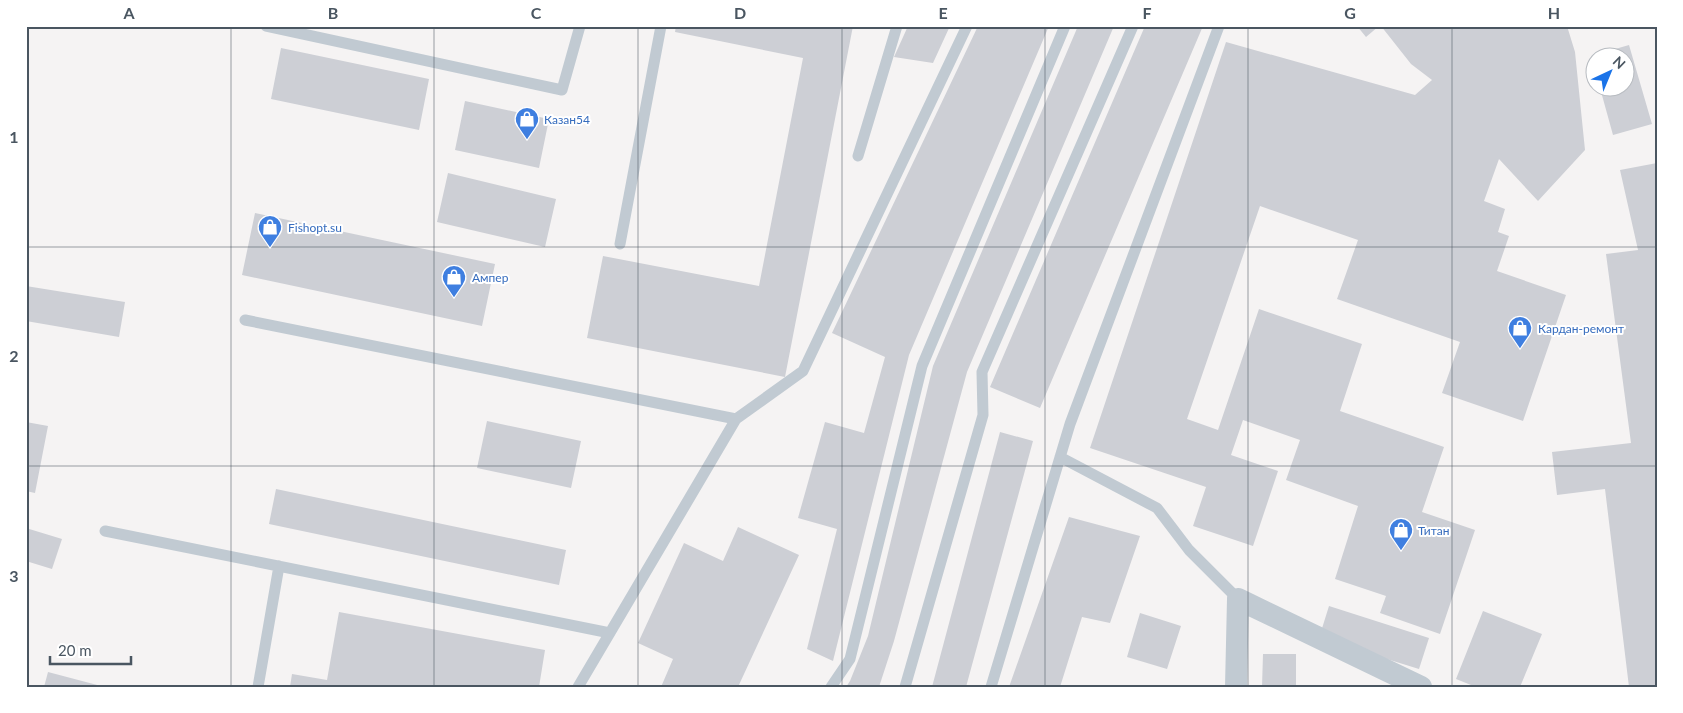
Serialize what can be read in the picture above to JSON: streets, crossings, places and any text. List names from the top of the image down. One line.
{"places":{"shop":["Казан54","Fishopt.su","Ампер","Кардан-ремонт","Титан"]},"scale_bar":"20 m","north":"top right","grid":{"columns":["A","B","C","D","E","F","G","H"],"rows":["1","2","3"]}}
